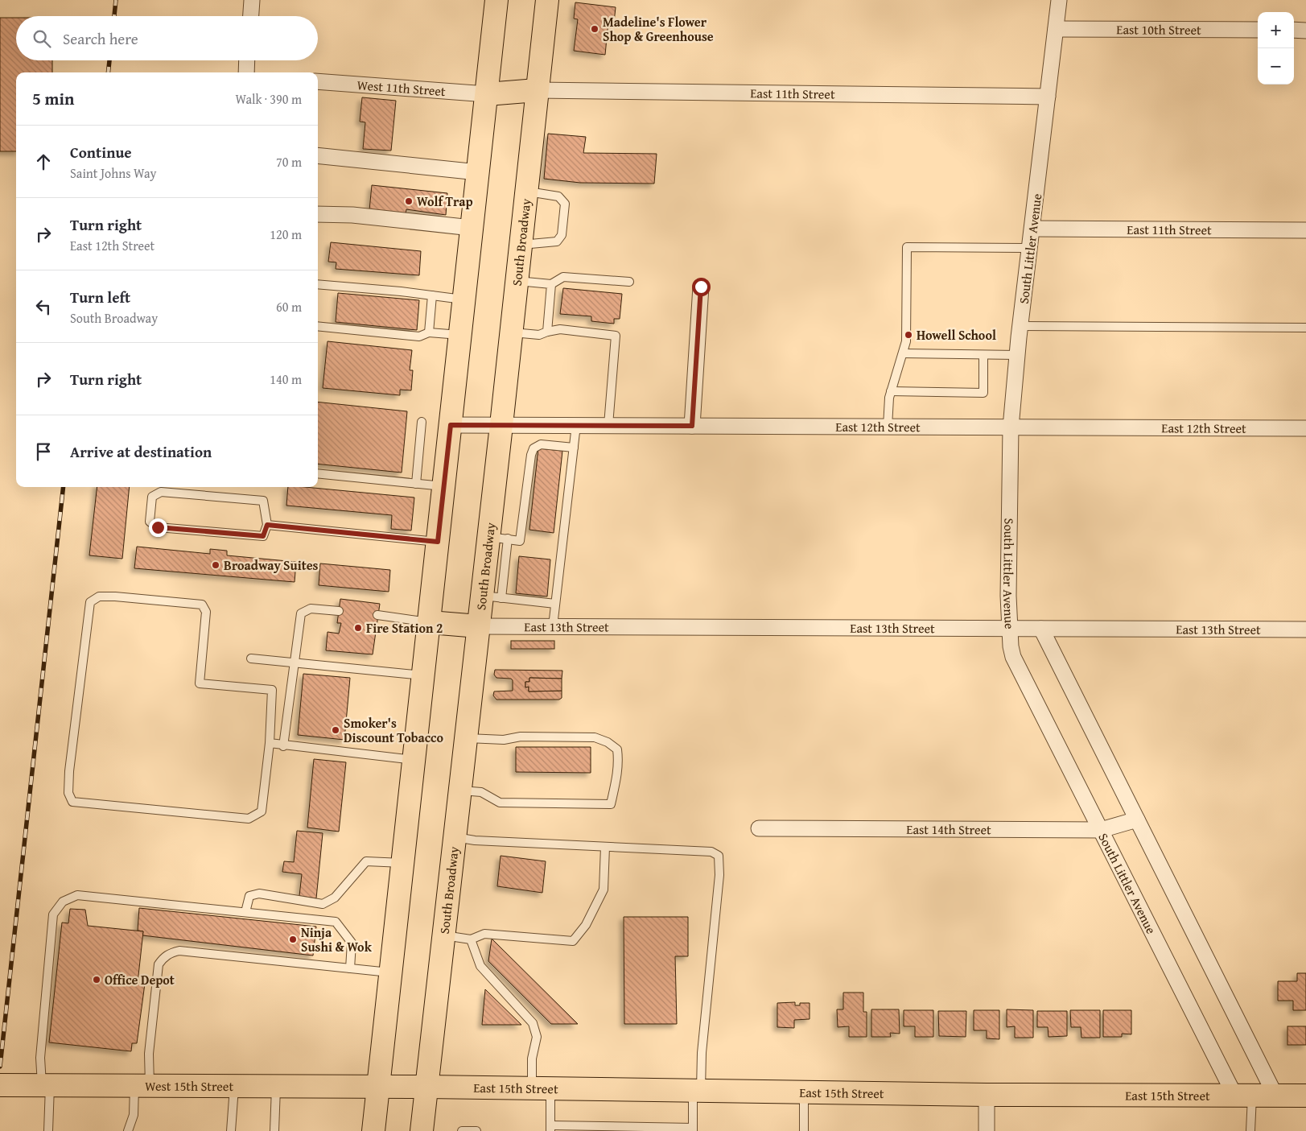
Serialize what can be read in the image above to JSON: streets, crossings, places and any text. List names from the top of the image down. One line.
{"streets":{"main road":["South Broadway","West 15th Street","East 15th Street"],"street":["East 10th Street","West 11th Street","East 11th Street","South Littler Avenue","East 12th Street","East 13th Street","East 14th Street"]},"crossings":[["East 10th Street","South Littler Avenue"],["East 11th Street","South Broadway"],["East 11th Street","South Littler Avenue"],["South Broadway","East 12th Street"],["South Broadway","East 13th Street"],["South Broadway","East 15th Street"],["South Littler Avenue","East 12th Street"],["South Littler Avenue","East 13th Street"],["South Littler Avenue","East 14th Street"],["South Littler Avenue","East 15th Street"],["West 15th Street","East 15th Street"]],"places":["Madeline's Flower Shop & Greenhouse","Wolf Trap","Howell School","Broadway Suites","Fire Station 2","Smoker's Discount Tobacco","Ninja Sushi & Wok","Office Depot"],"page":{"map_buttons":["+","−"],"search":"Search here","heading":["5 min","Walk · 390 m"],"list":[["Continue","Saint Johns Way","70 m"],["Turn right","East 12th Street","120 m"],["Turn left","South Broadway","60 m"],["Turn right","140 m"],"Arrive at destination"]}}
